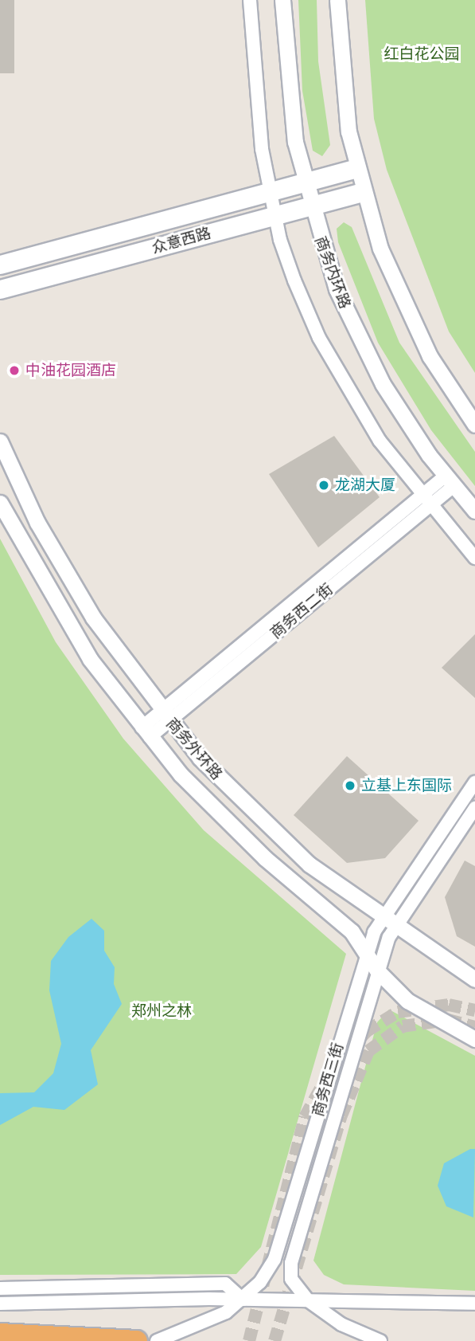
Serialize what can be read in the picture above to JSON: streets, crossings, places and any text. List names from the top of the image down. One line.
{"streets":{"main road":["众意西路"],"street":["商务内环路","商务西二街","商务外环路","商务西三街"]},"crossings":[["众意西路","商务内环路"],["商务内环路","商务西二街"],["商务西二街","商务外环路"],["商务外环路","商务西三街"]],"parks":["红白花公园","郑州之林"],"places":["中油花园酒店","龙湖大厦","立基上东国际"]}
